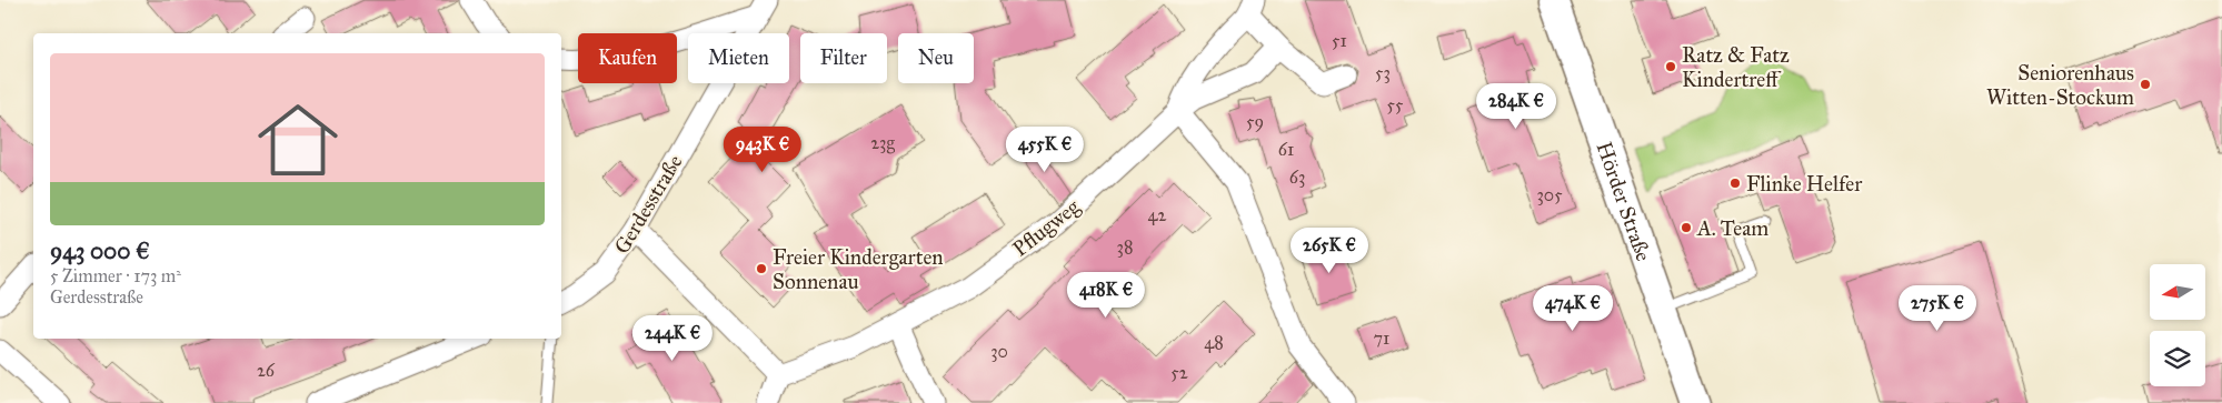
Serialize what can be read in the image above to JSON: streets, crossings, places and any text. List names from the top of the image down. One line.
{"streets":{"main road":["Hörder Straße"],"street":["Gerdesstraße","Pflugweg"]},"places":["Ratz & Fatz Kindertreff","Seniorenhaus Witten-Stockum","Flinke Helfer","A. Team","Freier Kindergarten Sonnenau"],"house_numbers":["51","53","55","59","23g","61","63","305","42","38","71","48","30","26","52"],"north":"left","page":{"chip":["Kaufen","Mieten","Filter","Neu"],"list":[{"name":"943 000 €","note":"5 Zimmer · 173 m² · Gerdesstraße"}],"price":["284K €","943K €","455K €","265K €","418K €","474K €","275K €","244K €"]}}
